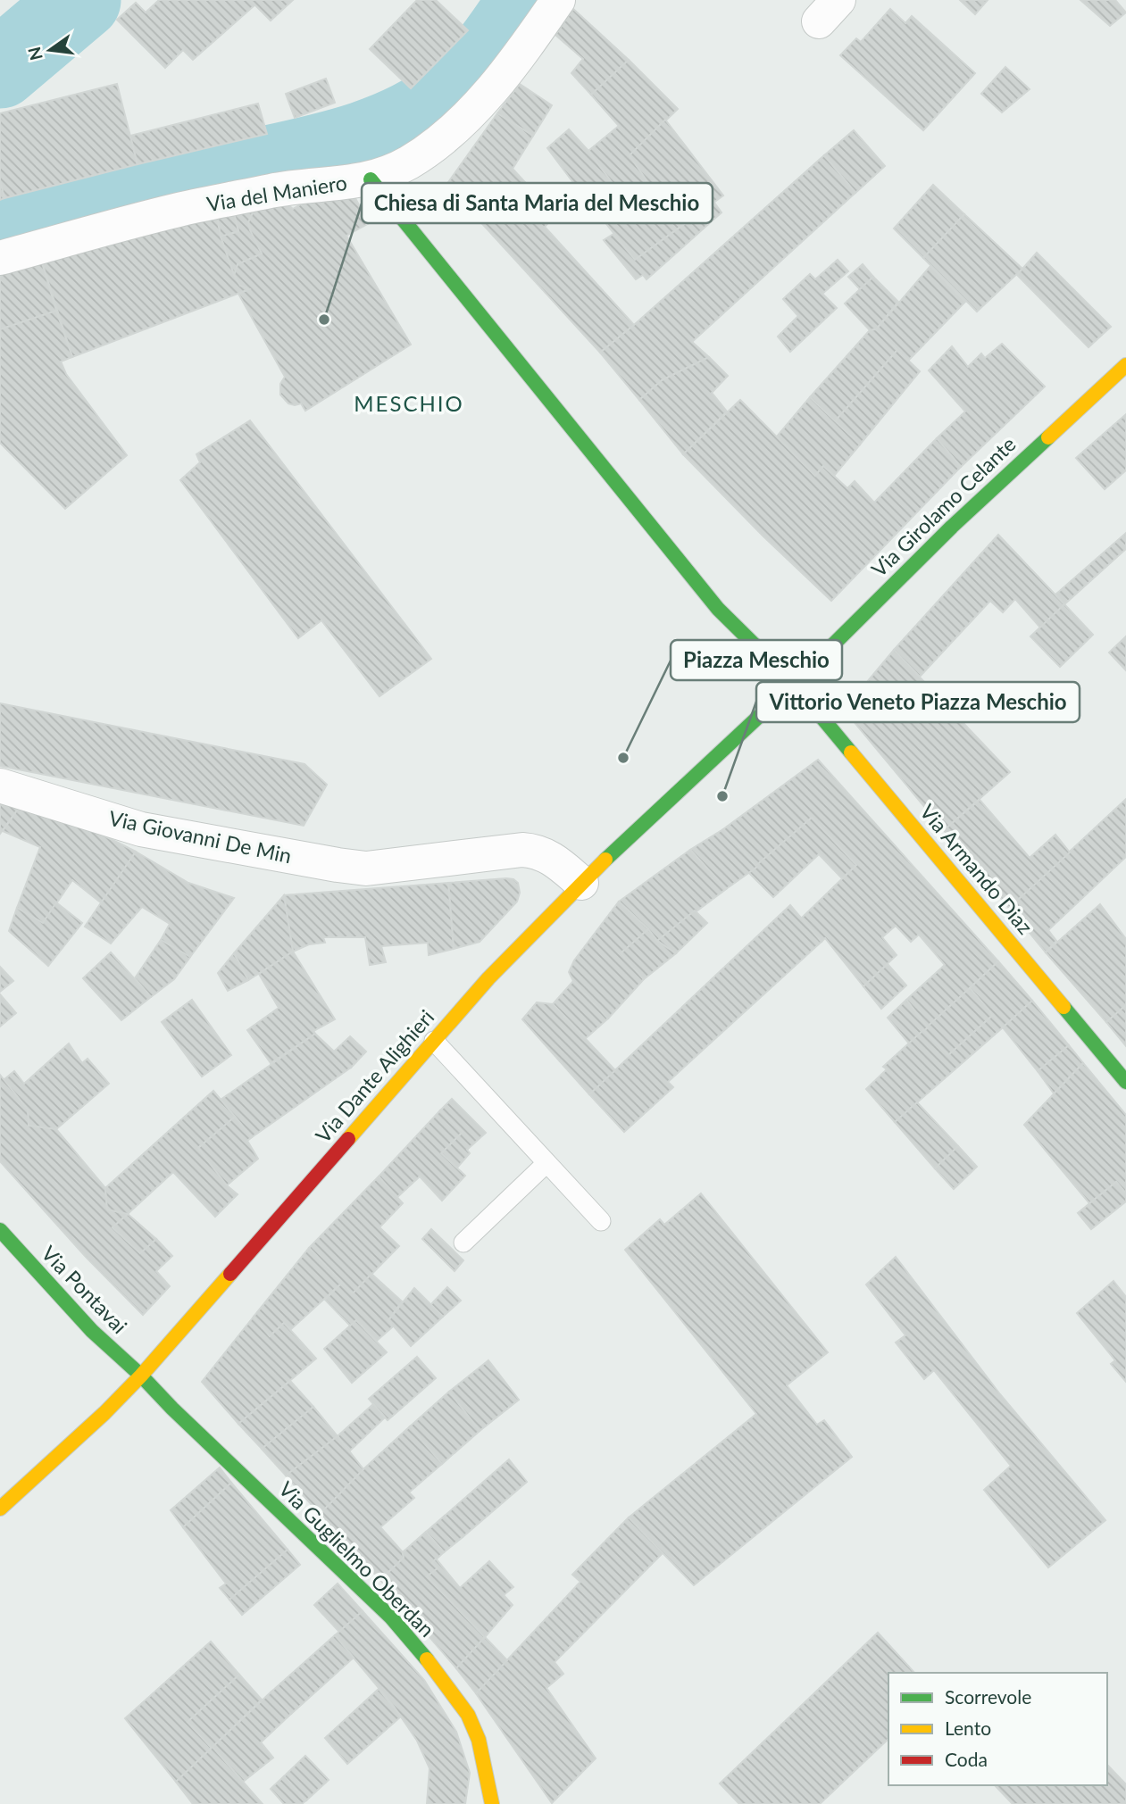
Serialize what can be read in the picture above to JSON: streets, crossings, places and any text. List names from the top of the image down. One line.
{"streets":{"street":["Via del Maniero","Via Girolamo Celante","Via Giovanni De Min","Via Armando Diaz","Via Dante Alighieri","Via Pontavai","Via Guglielmo Oberdan"]},"crossings":[["Via del Maniero","Via Armando Diaz"],["Via Girolamo Celante","Via Armando Diaz"],["Via Girolamo Celante","Via Dante Alighieri"],["Via Giovanni De Min","Via Dante Alighieri"],["Via Armando Diaz","Via Dante Alighieri"],["Via Dante Alighieri","Via Pontavai"],["Via Dante Alighieri","Via Guglielmo Oberdan"],["Via Pontavai","Via Guglielmo Oberdan"]],"districts":["MESCHIO"],"places":["Chiesa di Santa Maria del Meschio","Piazza Meschio","Vittorio Veneto Piazza Meschio"],"legend":["Scorrevole","Lento","Coda"],"north":"left"}
